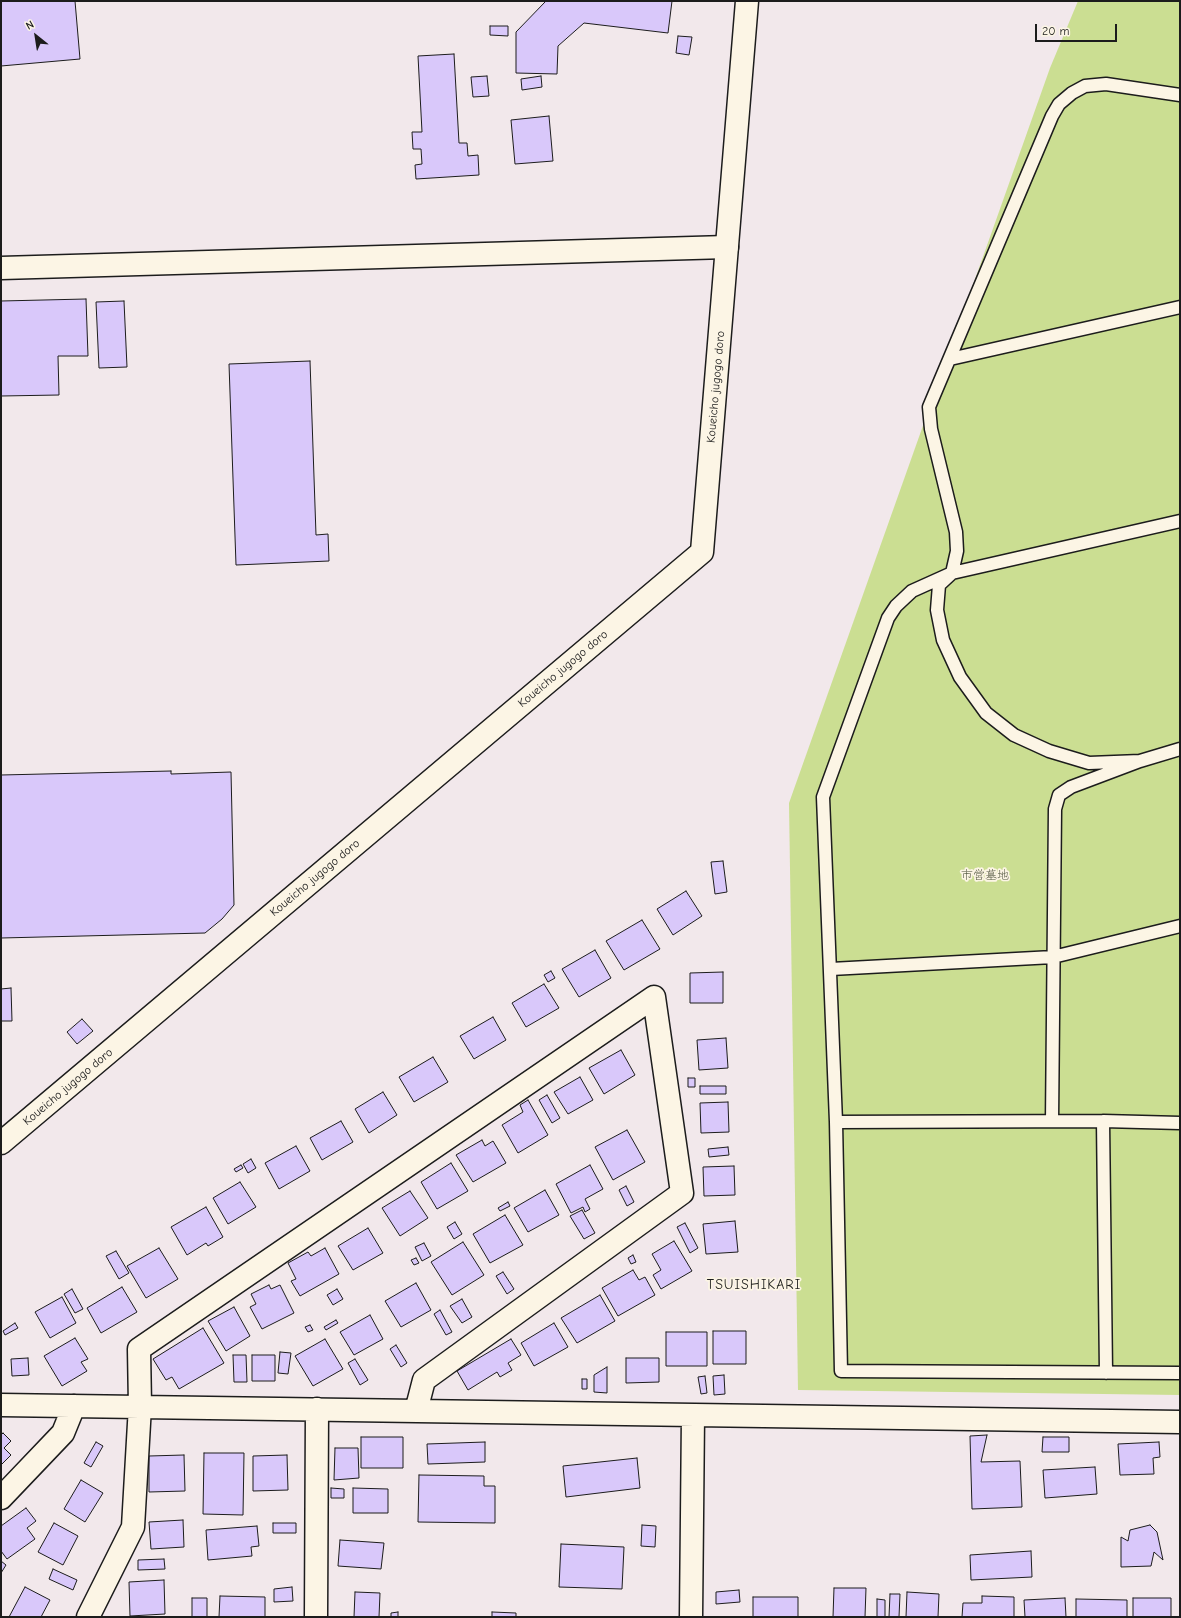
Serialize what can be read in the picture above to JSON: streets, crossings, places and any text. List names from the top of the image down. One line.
{"streets":{"street":["Koueicho jugogo doro"]},"districts":["TSUISHIKARI"],"parks":["市営墓地"],"scale_bar":"20 m","north":"top left"}
